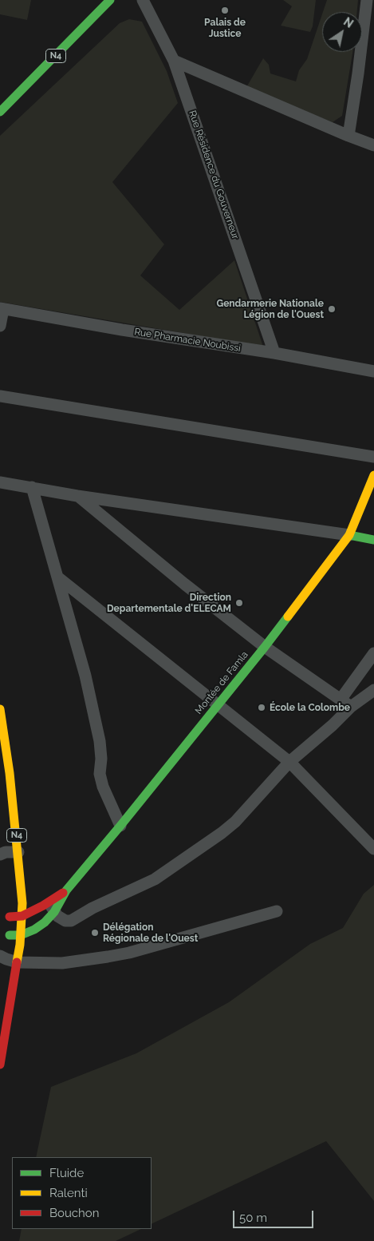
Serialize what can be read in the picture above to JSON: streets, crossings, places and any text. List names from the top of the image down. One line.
{"streets":{"main road":["N4","Montée de Famla"],"street":["Rue Résidence du Gouverneur","Rue Pharmacie Noubissi"]},"crossings":[["N4","Montée de Famla"],["Rue Résidence du Gouverneur","Rue Pharmacie Noubissi"]],"places":["Palais de Justice","Gendarmerie Nationale Légion de l'Ouest","Direction Departementale d'ELECAM","École la Colombe","Délégation Régionale de l'Ouest"],"legend":["Fluide","Ralenti","Bouchon"],"scale_bar":"50 m","north":"top right"}
